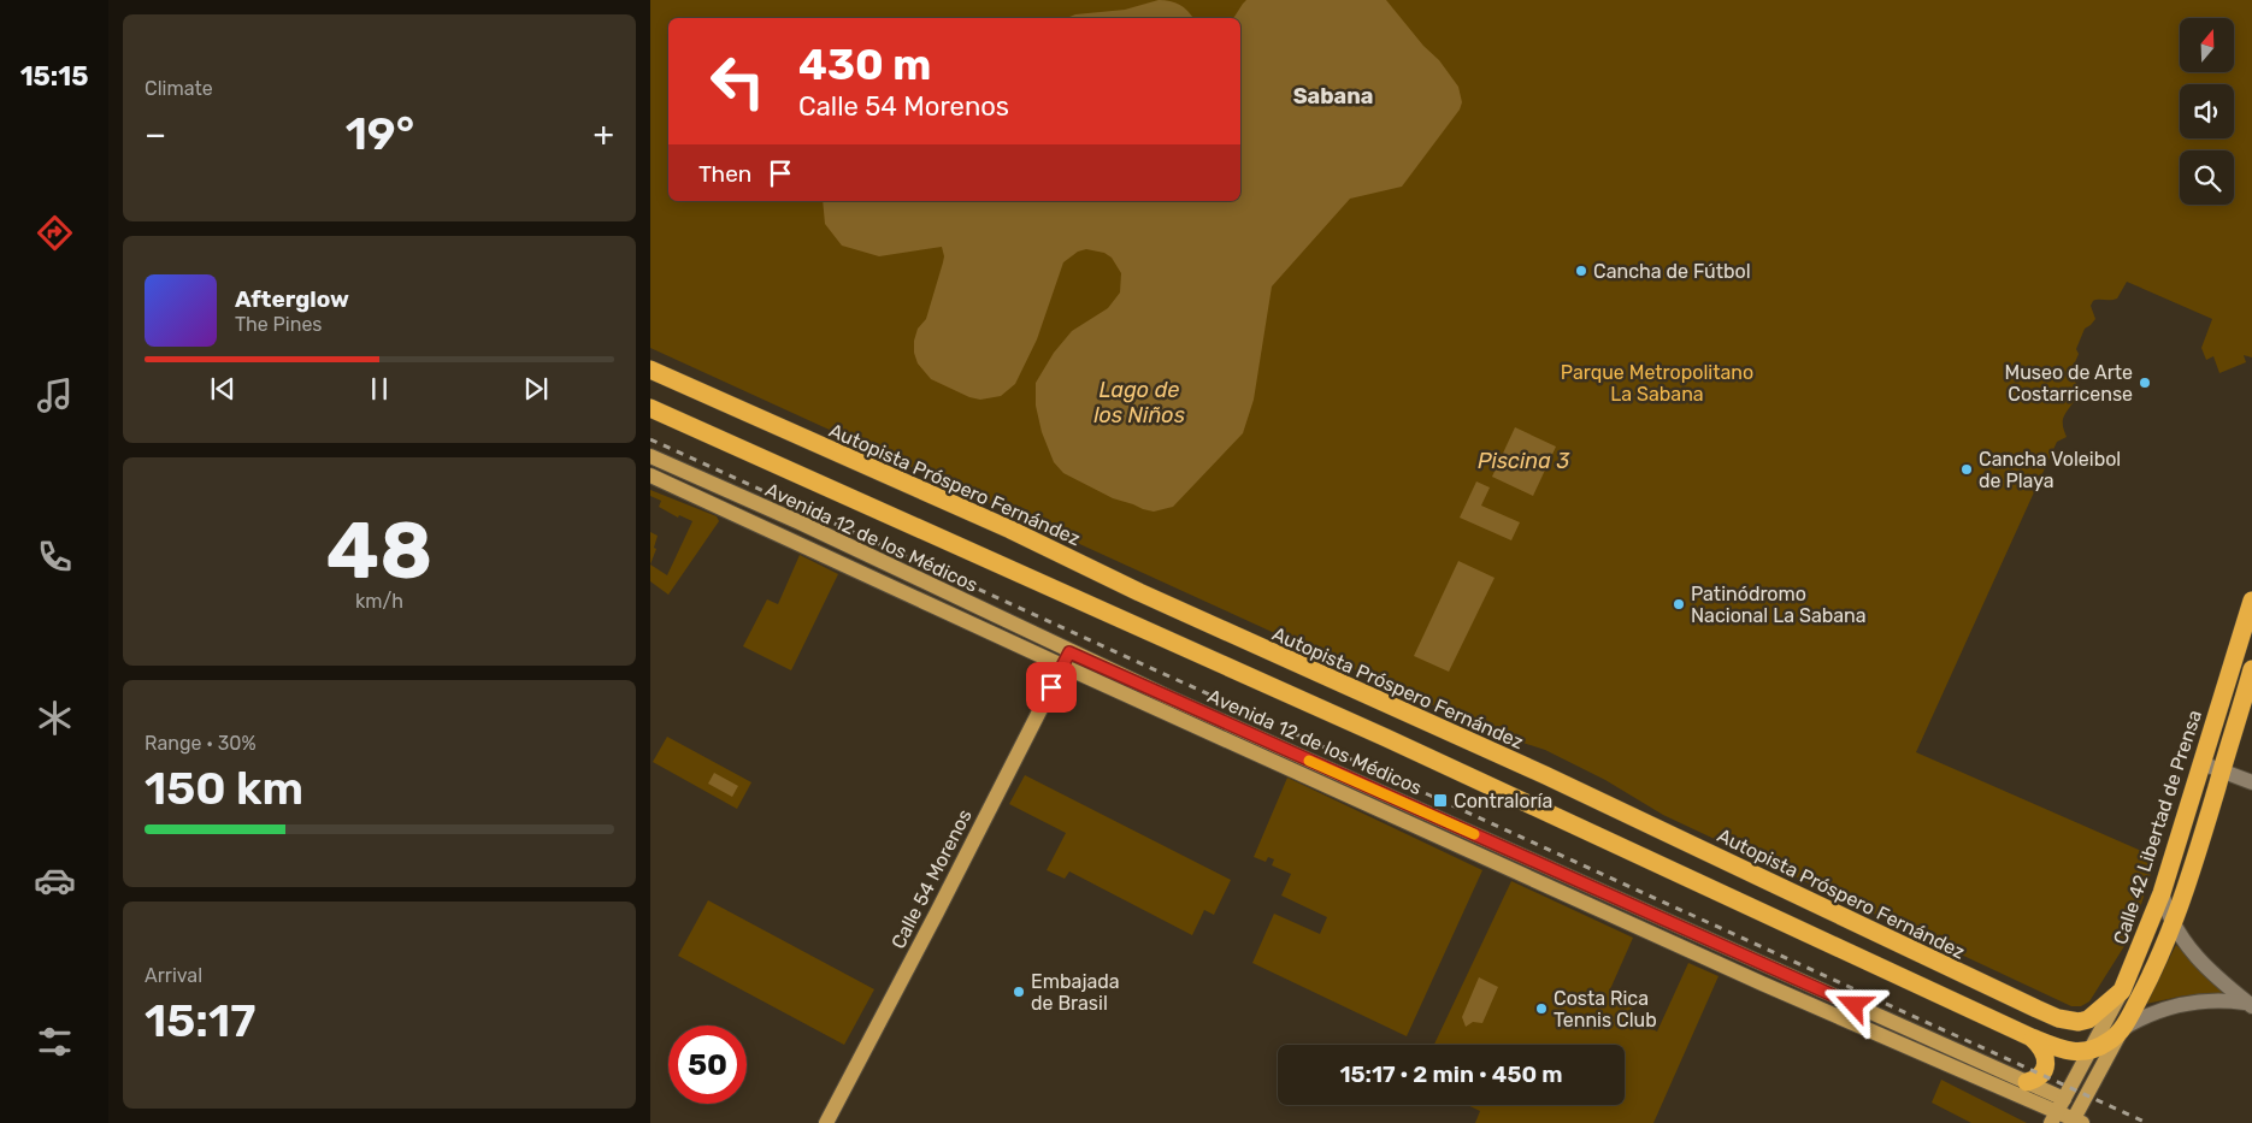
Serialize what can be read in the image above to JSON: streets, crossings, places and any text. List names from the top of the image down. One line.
{"streets":{"highway":["Autopista Próspero Fernández","Calle 42 Libertad de Prensa"],"main road":["Avenida 12 de los Médicos","Calle 54 Morenos"]},"crossings":[["Autopista Próspero Fernández","Calle 42 Libertad de Prensa"],["Avenida 12 de los Médicos","Calle 42 Libertad de Prensa"],["Avenida 12 de los Médicos","Calle 54 Morenos"]],"districts":["Sabana"],"water":["Lago de los Niños","Piscina 3"],"parks":["Parque Metropolitano La Sabana"],"places":{"other":["Cancha de Fútbol","Museo de Arte Costarricense","Cancha Voleibol de Playa","Patinódromo Nacional La Sabana","Embajada de Brasil","Costa Rica Tennis Club"],"transit":["Contraloría"]},"north":"top","page":{"tabs":"15:15","tile":["Climate",["48","km/h"],["Range · 30%","150 km"],["Arrival","15:17"]],"turn":["430 m","Calle 54 Morenos"],"heat":["−","19°","+"],"then":"Then","song":["Afterglow","The Pines"],"limit":"50","trip":"15:17 · 2 min · 450 m"}}
